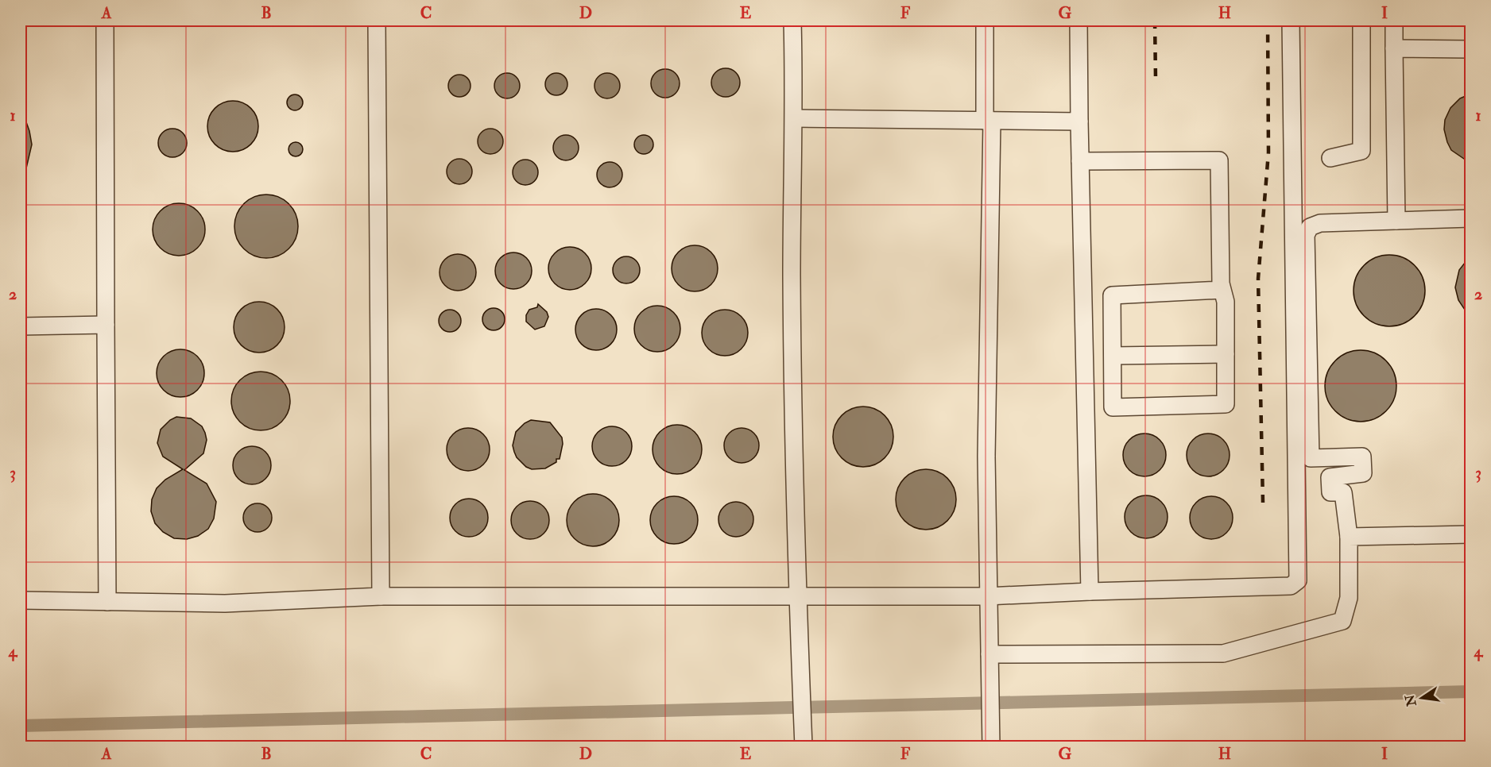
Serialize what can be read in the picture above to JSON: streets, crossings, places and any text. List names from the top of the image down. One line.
{"north":"left","grid":{"columns":["A","B","C","D","E","F","G","H","I"],"rows":["1","2","3","4"]}}
